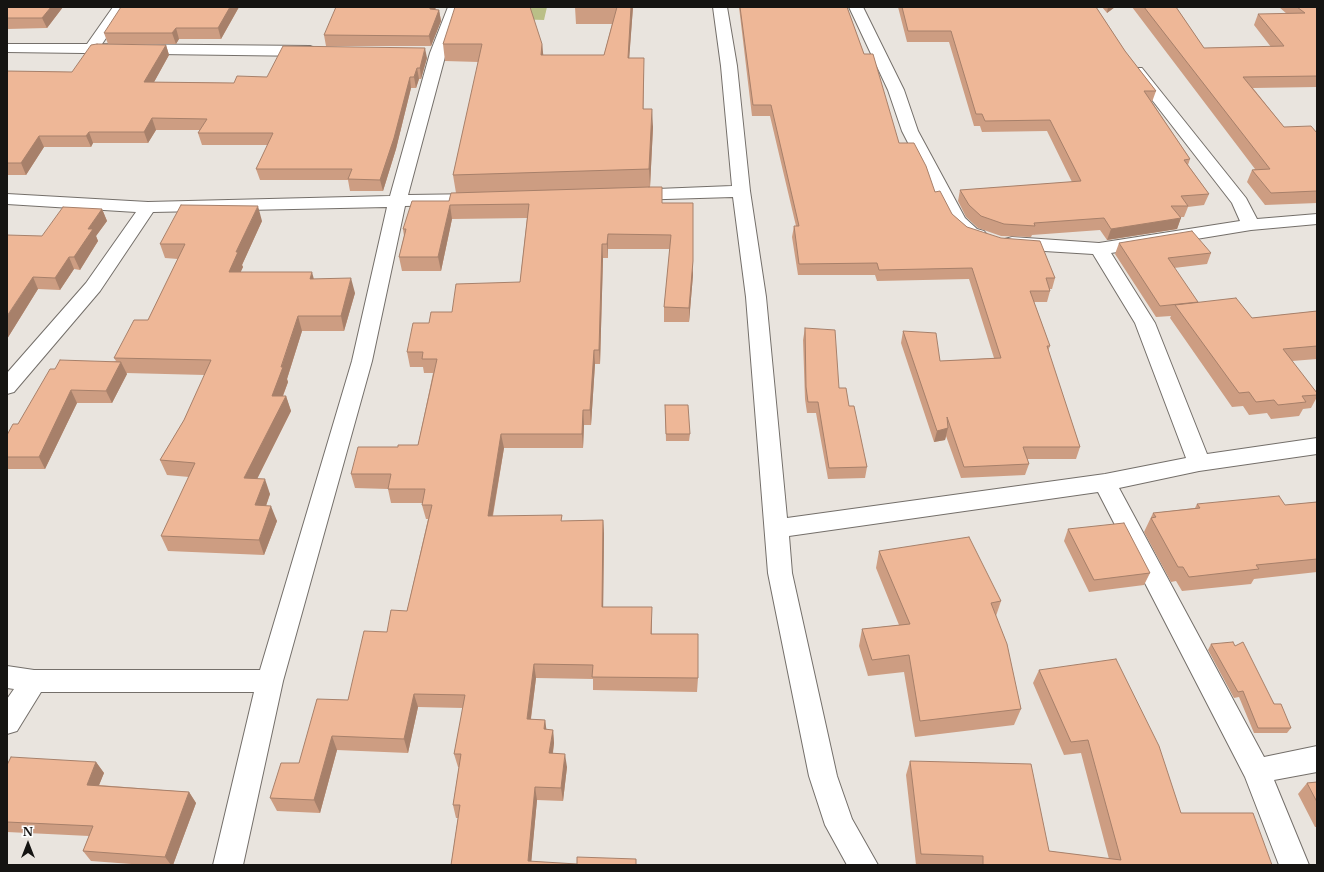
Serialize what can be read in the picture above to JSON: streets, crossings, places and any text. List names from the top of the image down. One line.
{"north":"top"}
